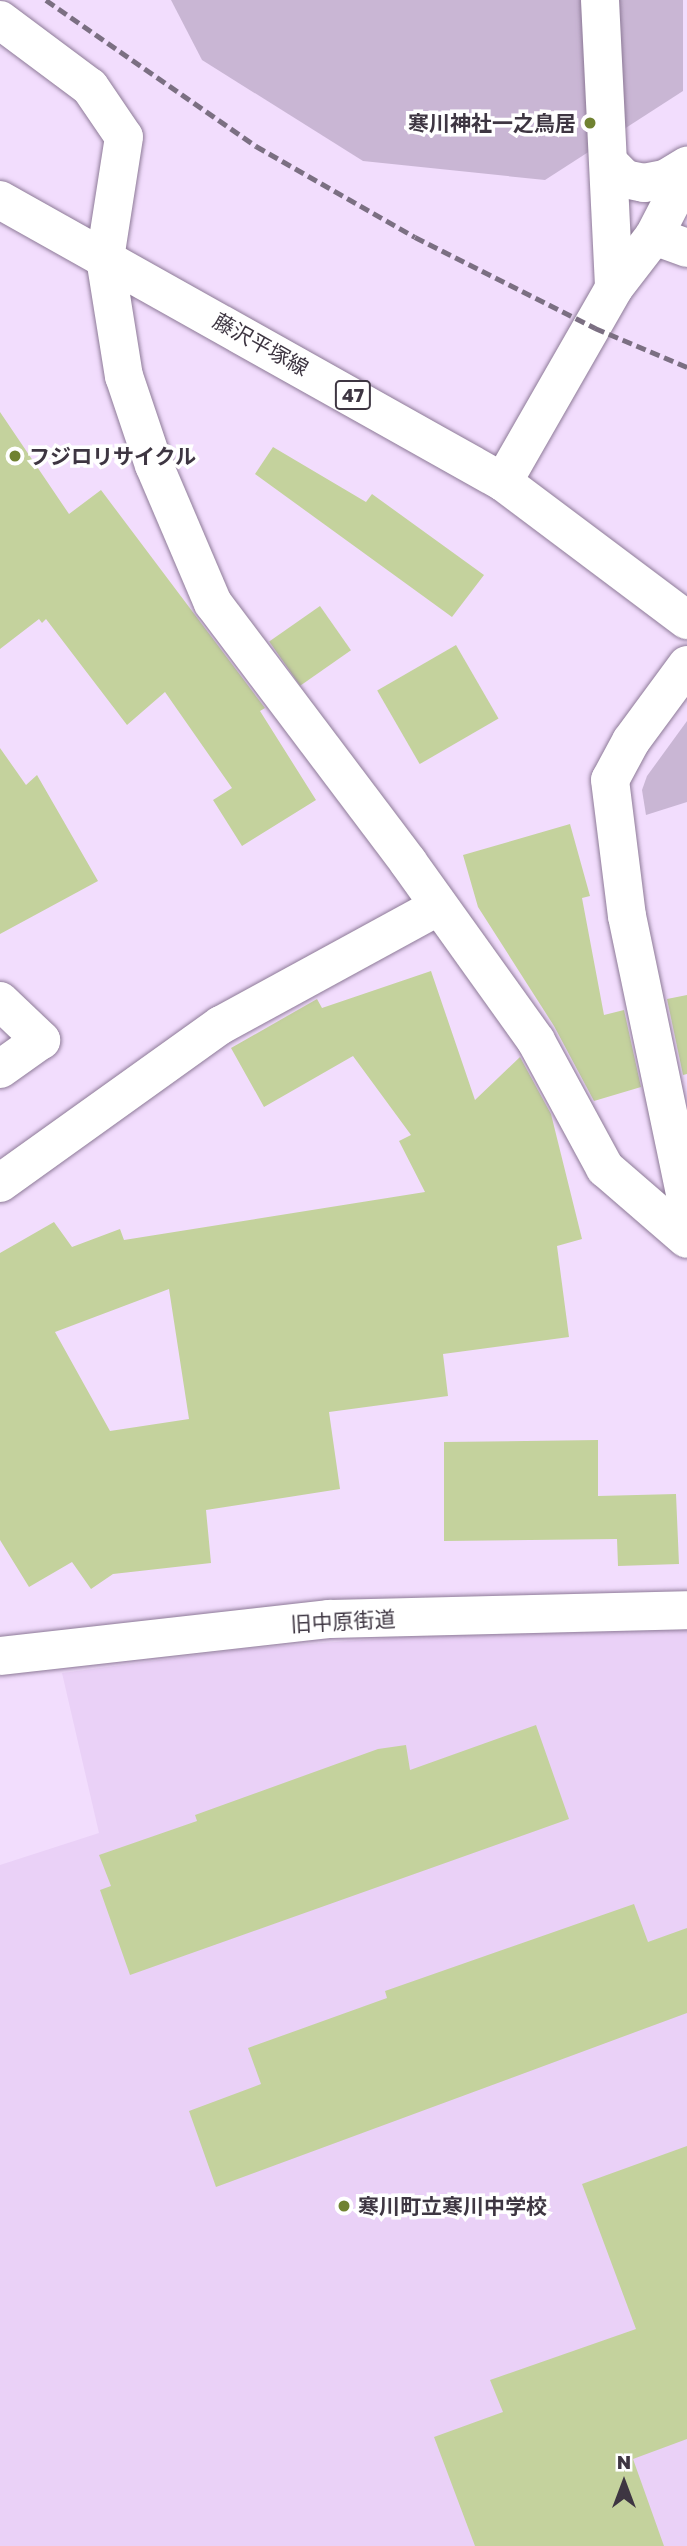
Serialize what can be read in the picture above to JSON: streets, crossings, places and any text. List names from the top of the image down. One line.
{"streets":{"street":["藤沢平塚線","47","旧中原街道"]},"places":["寒川神社一之鳥居","フジロリサイクル","寒川町立寒川中学校"],"north":"top"}
